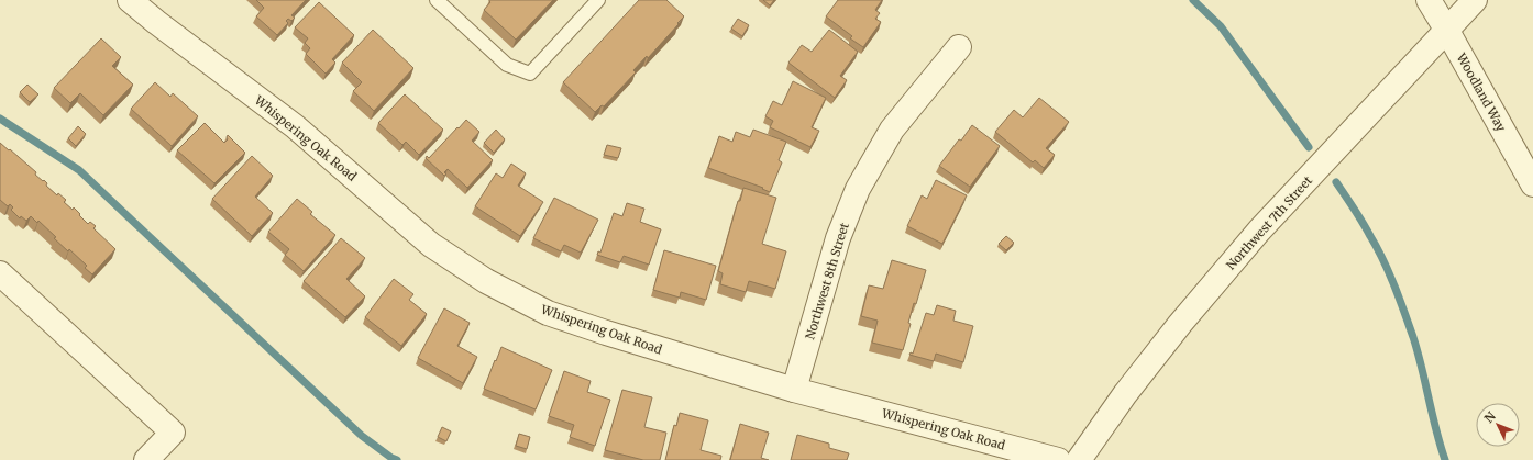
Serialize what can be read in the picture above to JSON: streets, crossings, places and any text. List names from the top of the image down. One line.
{"streets":{"street":["Woodland Way","Whispering Oak Road","Northwest 7th Street","Northwest 8th Street"]},"crossings":[["Woodland Way","Northwest 7th Street"],["Whispering Oak Road","Northwest 8th Street"]],"north":"top left"}
